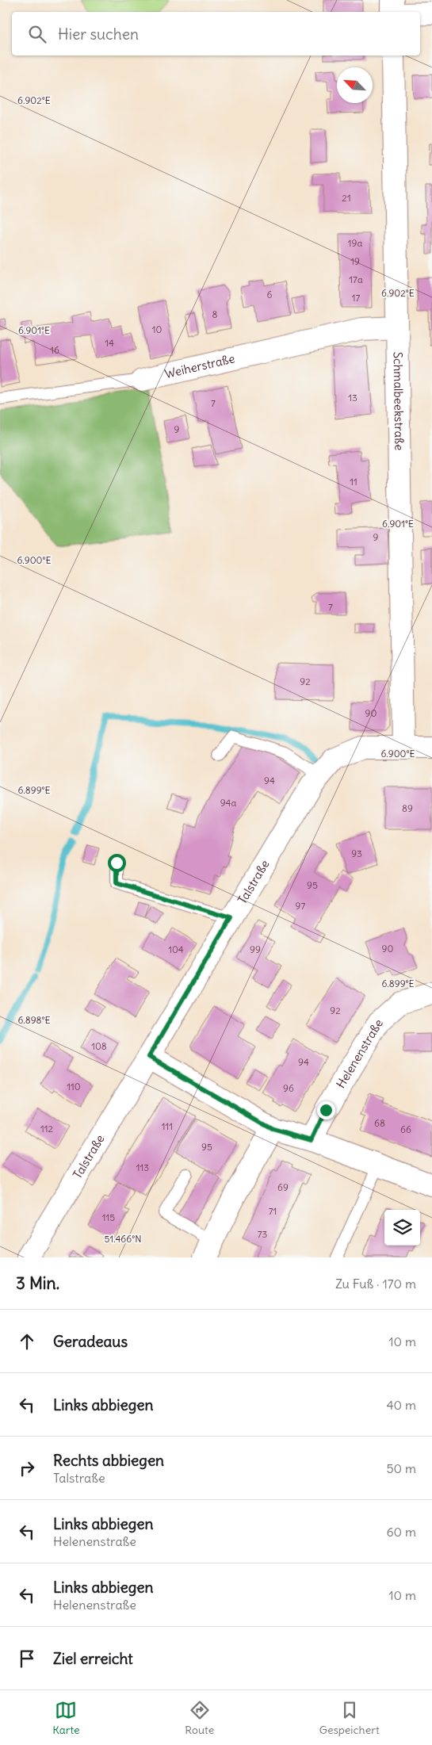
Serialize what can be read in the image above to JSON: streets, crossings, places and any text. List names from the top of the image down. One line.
{"streets":{"street":["Weiherstraße","Schmalbeekstraße","Talstraße","Helenenstraße"]},"crossings":[["Weiherstraße","Schmalbeekstraße"],["Schmalbeekstraße","Talstraße"]],"house_numbers":["21","19a","19","17a","6","17","8","10","14","16","13","7","9","11","9","7","92","90","94","94a","89","93","95","97","90","104","99","92","108","94","110","96","68","111","112","66","95","113","69","71","115","73"],"north":"top left","page":{"search":"Hier suchen","heading":["3 Min.","Zu Fuß · 170 m"],"list":[["Geradeaus","10 m"],["Links abbiegen","40 m"],["Rechts abbiegen","Talstraße","50 m"],["Links abbiegen","Helenenstraße","60 m"],["Links abbiegen","Helenenstraße","10 m"],"Ziel erreicht"],"nav":["Karte","Route","Gespeichert"]},"coordinates":["6.902°E","6.901°E","6.900°E","6.899°E","6.898°E","51.466°N"]}
